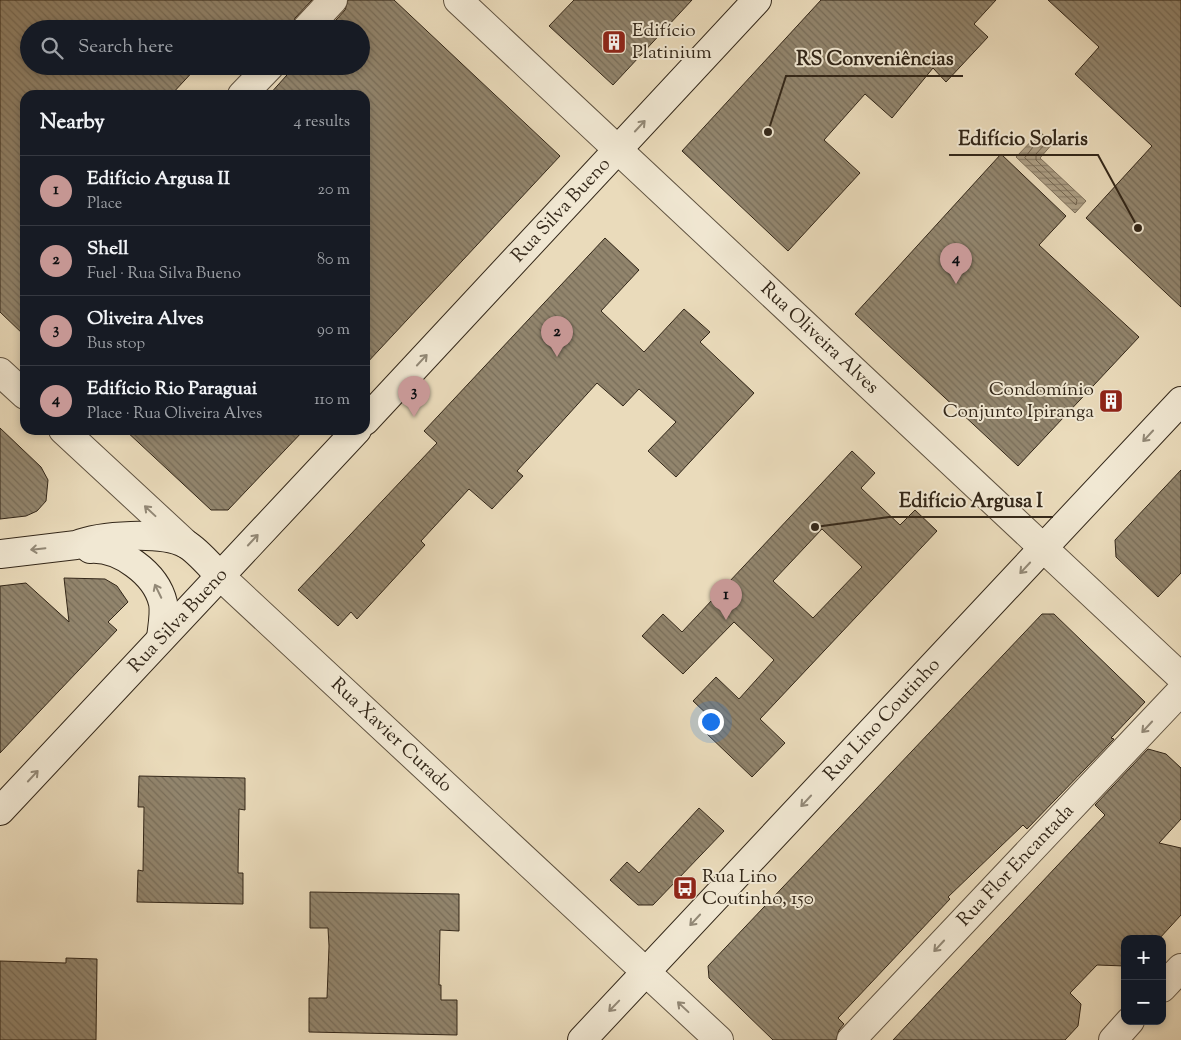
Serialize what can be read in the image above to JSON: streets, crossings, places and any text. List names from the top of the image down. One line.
{"streets":{"street":["Rua Silva Bueno","Rua Oliveira Alves","Rua Lino Coutinho","Rua Xavier Curado","Rua Flor Encantada"]},"crossings":[["Rua Silva Bueno","Rua Oliveira Alves"],["Rua Silva Bueno","Rua Xavier Curado"],["Rua Oliveira Alves","Rua Lino Coutinho"],["Rua Lino Coutinho","Rua Xavier Curado"]],"one_way":["Rua Silva Bueno","Rua Lino Coutinho","Rua Flor Encantada"],"places":{"building":["Edifício Platinium","Condomínio Conjunto Ipiranga"],"other":["RS Conveniências","Edifício Solaris","Edifício Argusa I"],"bus stop":["Rua Lino Coutinho, 150"]},"page":{"search":"Search here","heading":["Nearby","4 results"],"list":[{"mark":"1","name":"Edifício Argusa II","note":"Place","value":"20 m"},{"mark":"2","name":"Shell","note":"Fuel · Rua Silva Bueno","value":"80 m"},{"mark":"3","name":"Oliveira Alves","note":"Bus stop","value":"90 m"},{"mark":"4","name":"Edifício Rio Paraguai","note":"Place · Rua Oliveira Alves","value":"110 m"}],"pins":["4","2","3","1"],"map_buttons":["+","−"]}}
